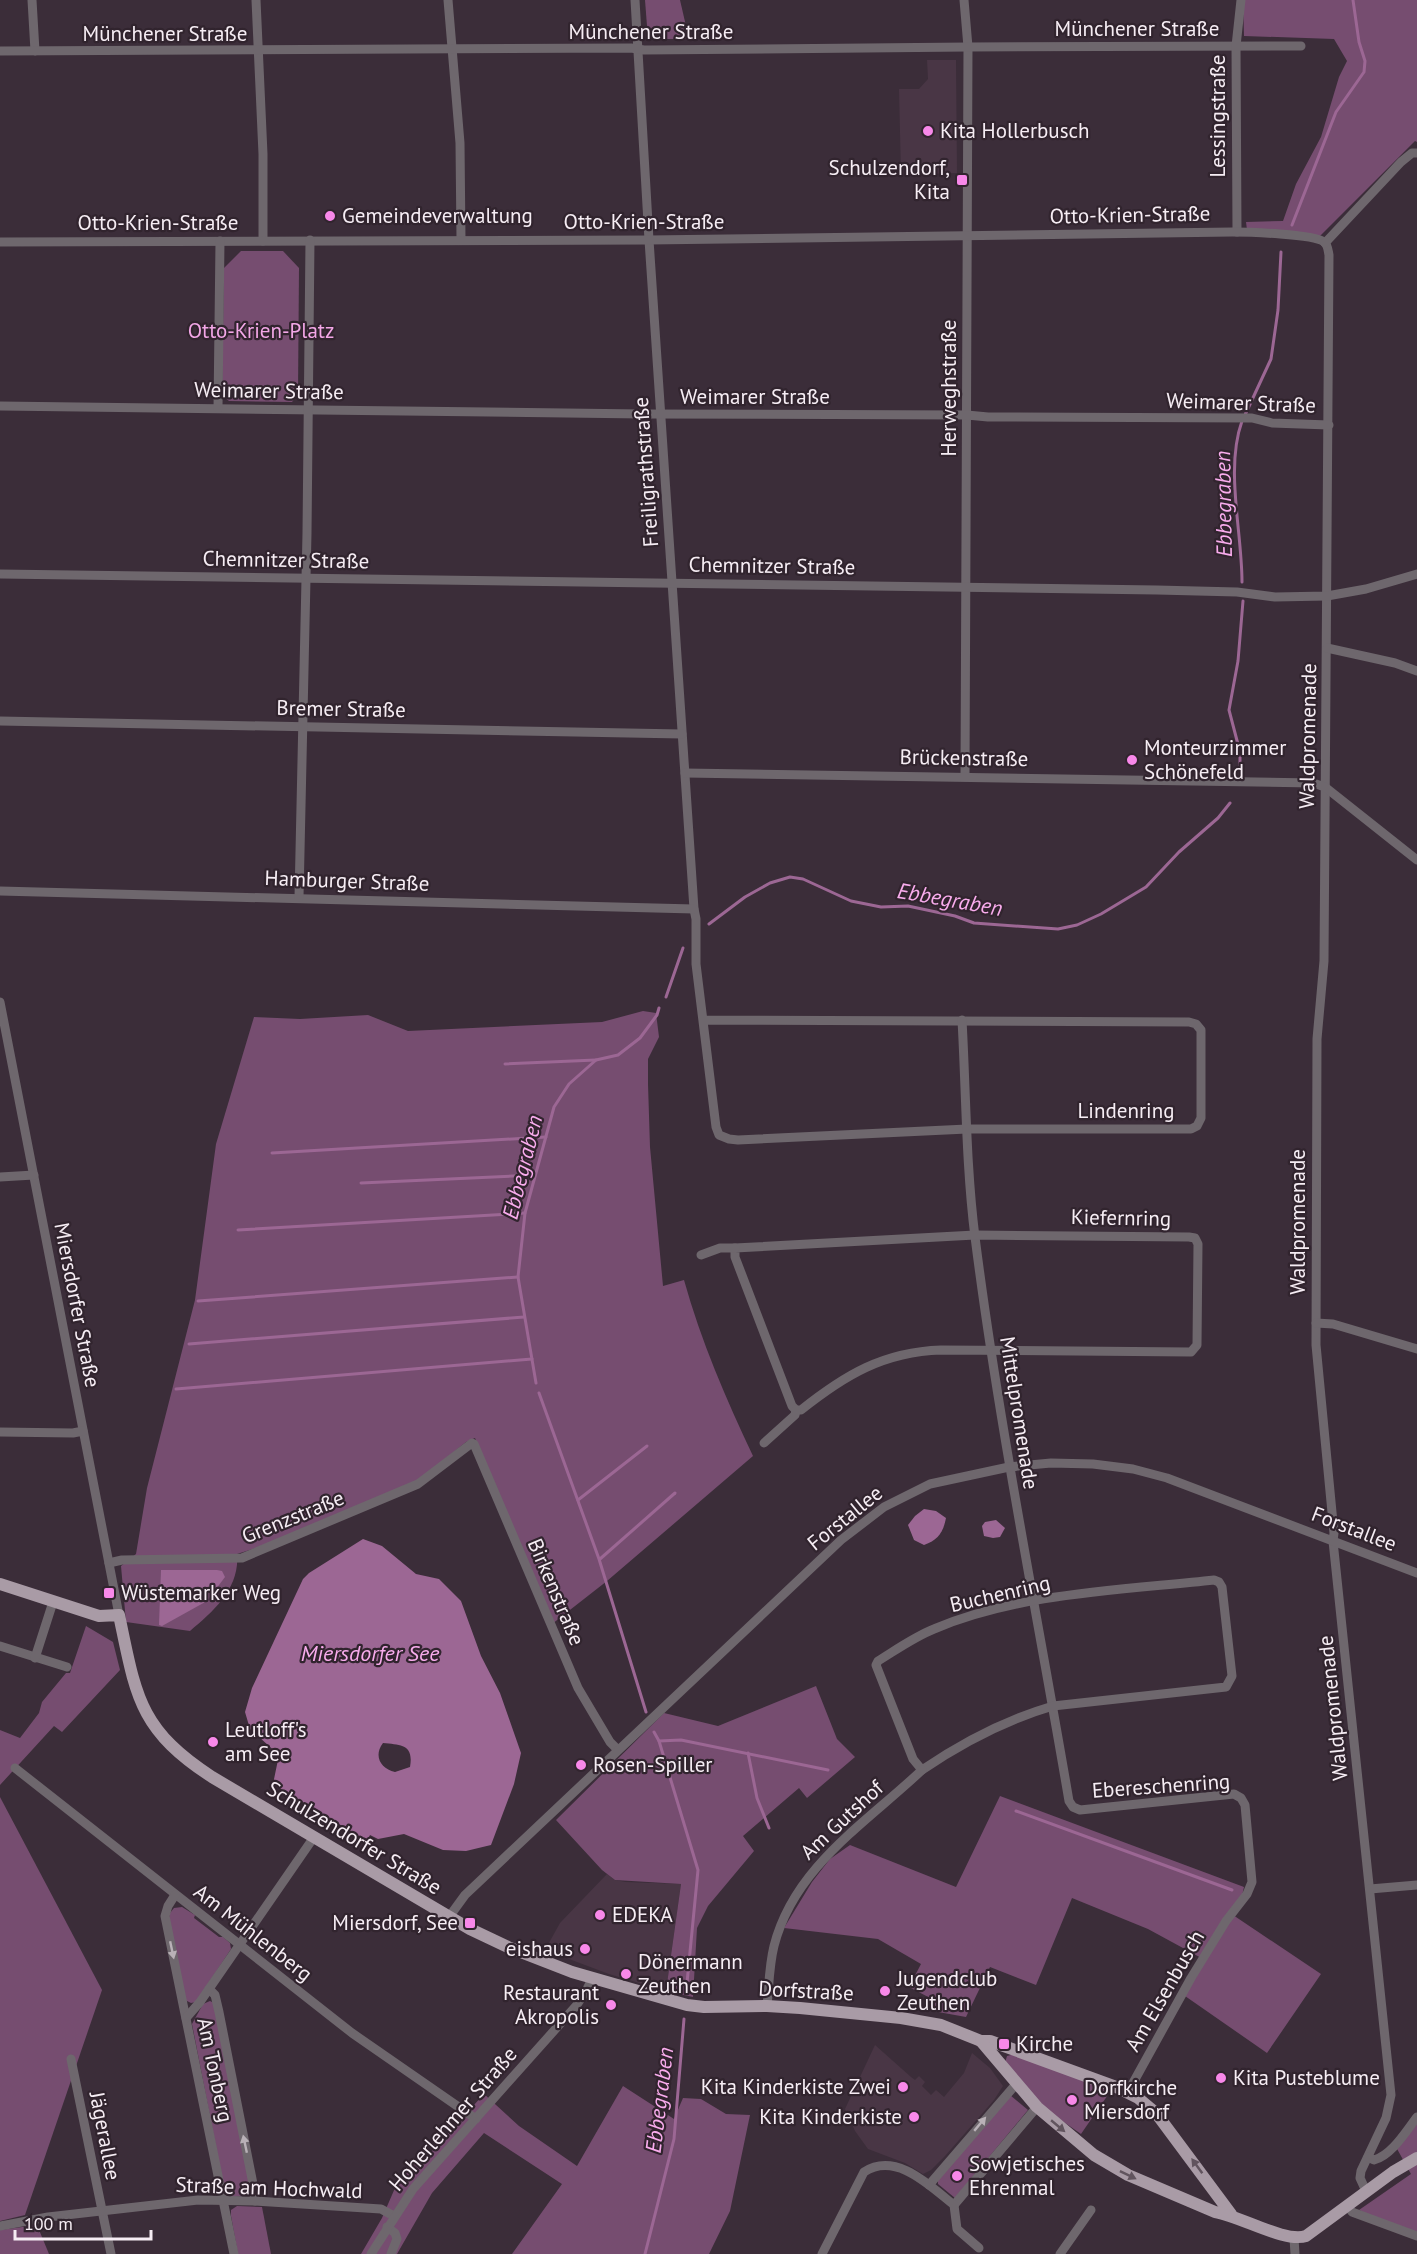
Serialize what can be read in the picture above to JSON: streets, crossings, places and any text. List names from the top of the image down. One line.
{"streets":{"main road":["Schulzendorfer Straße","Dorfstraße"],"street":["Münchener Straße","Lessingstraße","Otto-Krien-Straße","Herweghstraße","Weimarer Straße","Freiligrathstraße","Chemnitzer Straße","Bremer Straße","Waldpromenade","Brückenstraße","Hamburger Straße","Lindenring","Kiefernring","Miersdorfer Straße","Mittelpromenade","Grenzstraße","Forstallee","Birkenstraße","Buchenring","Ebereschenring","Am Gutshof","Am Mühlenberg","Am Elsenbusch","Am Tonberg","Hoherlehmer Straße","Jägerallee","Straße am Hochwald"]},"crossings":[["Münchener Straße","Lessingstraße"],["Münchener Straße","Herweghstraße"],["Münchener Straße","Freiligrathstraße"],["Lessingstraße","Otto-Krien-Straße"],["Otto-Krien-Straße","Herweghstraße"],["Otto-Krien-Straße","Freiligrathstraße"],["Otto-Krien-Straße","Waldpromenade"],["Herweghstraße","Weimarer Straße"],["Herweghstraße","Chemnitzer Straße"],["Herweghstraße","Brückenstraße"],["Weimarer Straße","Freiligrathstraße"],["Weimarer Straße","Waldpromenade"],["Freiligrathstraße","Chemnitzer Straße"],["Freiligrathstraße","Bremer Straße"],["Freiligrathstraße","Brückenstraße"],["Freiligrathstraße","Hamburger Straße"],["Freiligrathstraße","Lindenring"],["Chemnitzer Straße","Waldpromenade"],["Waldpromenade","Brückenstraße"],["Waldpromenade","Forstallee"],["Lindenring","Mittelpromenade"],["Kiefernring","Mittelpromenade"],["Miersdorfer Straße","Grenzstraße"],["Miersdorfer Straße","Schulzendorfer Straße"],["Mittelpromenade","Forstallee"],["Mittelpromenade","Buchenring"],["Mittelpromenade","Ebereschenring"],["Grenzstraße","Birkenstraße"],["Forstallee","Birkenstraße"],["Forstallee","Schulzendorfer Straße"],["Buchenring","Am Gutshof"],["Ebereschenring","Am Elsenbusch"],["Am Gutshof","Dorfstraße"],["Schulzendorfer Straße","Dorfstraße"],["Schulzendorfer Straße","Hoherlehmer Straße"],["Am Mühlenberg","Am Tonberg"],["Am Mühlenberg","Hoherlehmer Straße"],["Dorfstraße","Am Elsenbusch"],["Dorfstraße","Hoherlehmer Straße"],["Am Tonberg","Straße am Hochwald"],["Hoherlehmer Straße","Straße am Hochwald"],["Jägerallee","Straße am Hochwald"]],"water":["Ebbegraben","Miersdorfer See"],"parks":["Otto-Krien-Platz"],"places":{"other":["Kita Hollerbusch","Gemeindeverwaltung","Monteurzimmer Schönefeld","Leutloff's am See","Rosen-Spiller","EDEKA","eishaus","Dönermann Zeuthen","Jugendclub Zeuthen","Restaurant Akropolis","Kita Pusteblume","Kita Kinderkiste Zwei","Dorfkirche Miersdorf","Kita Kinderkiste","Sowjetisches Ehrenmal"],"transit":["Schulzendorf, Kita","Wüstemarker Weg","Miersdorf, See","Kirche"]},"scale_bar":"100 m"}
